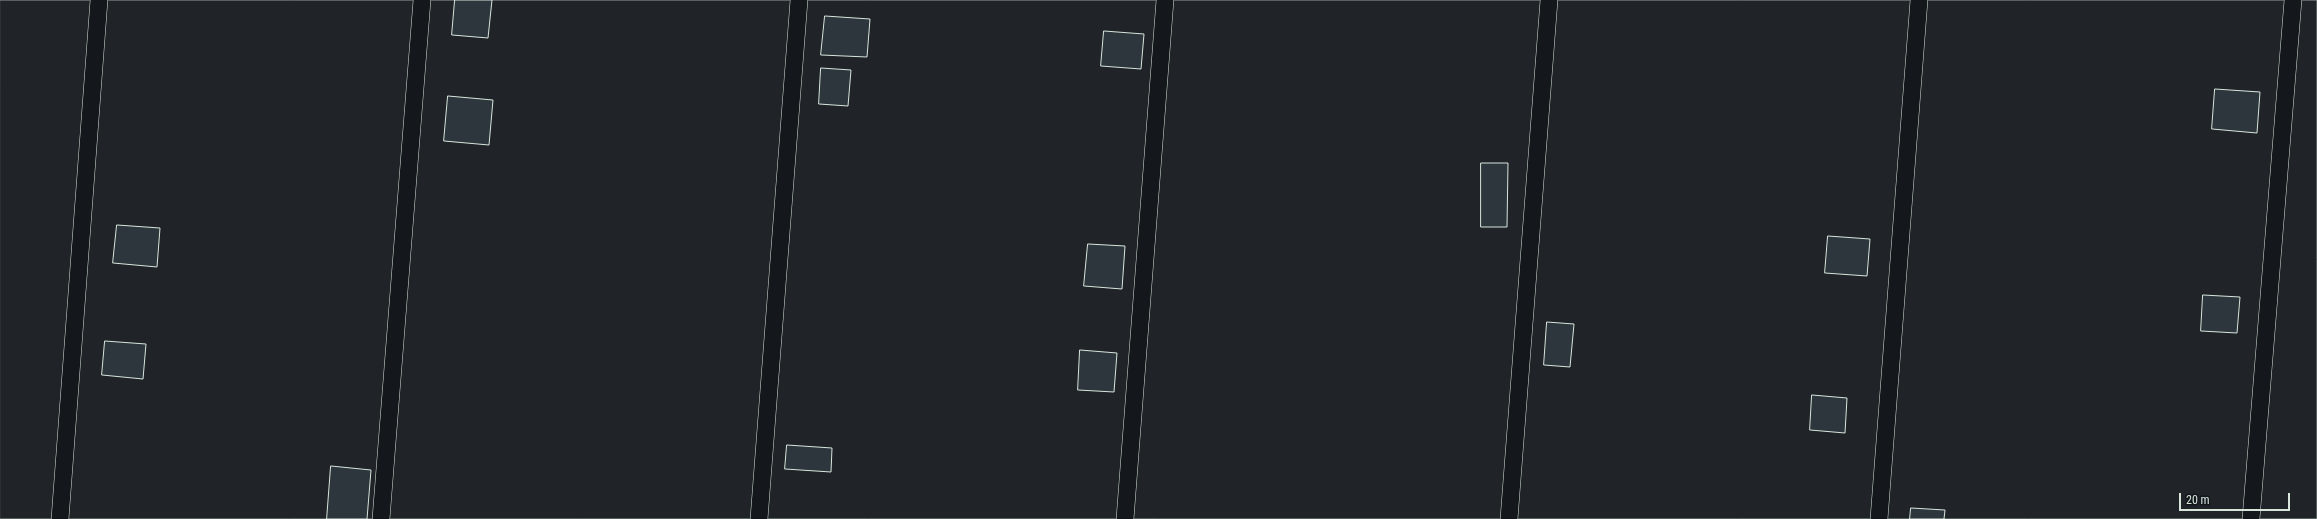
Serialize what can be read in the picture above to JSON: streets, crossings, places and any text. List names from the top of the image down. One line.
{"scale_bar":"20 m"}
